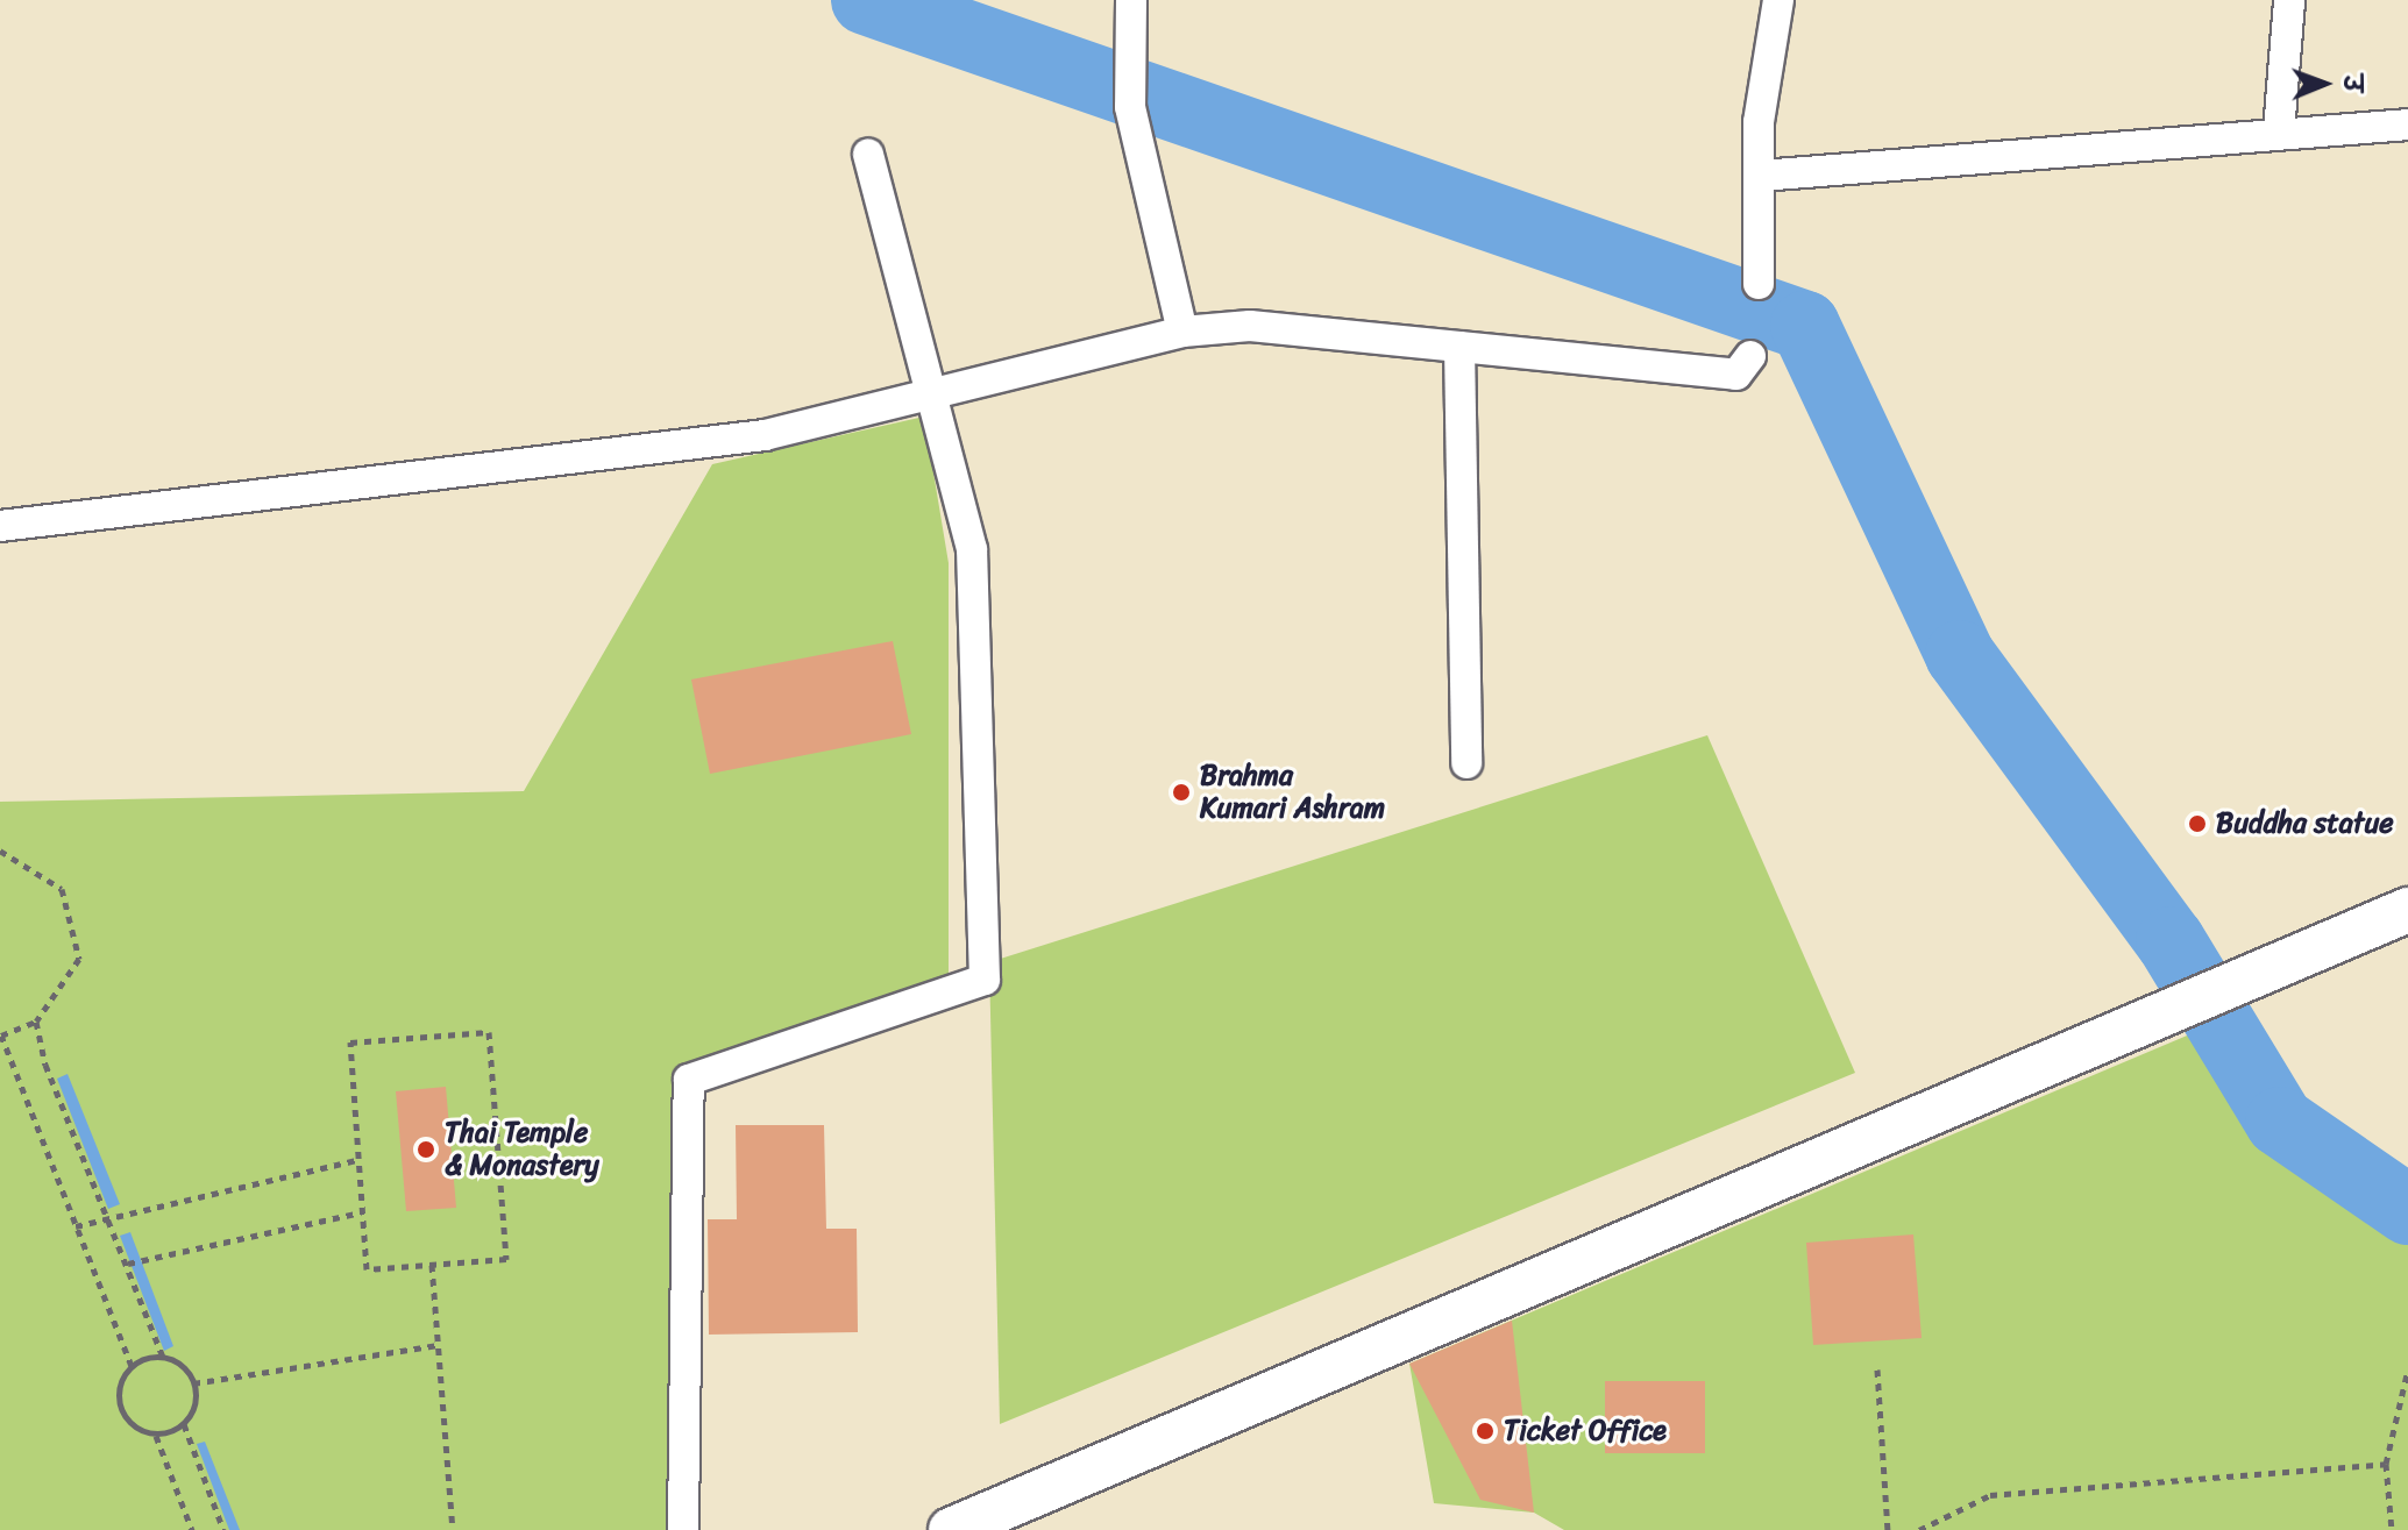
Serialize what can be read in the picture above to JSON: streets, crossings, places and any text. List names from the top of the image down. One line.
{"places":["Brahma Kumari Ashram","Buddha statue","Thai Temple & Monastery","Ticket Office"],"north":"right"}
